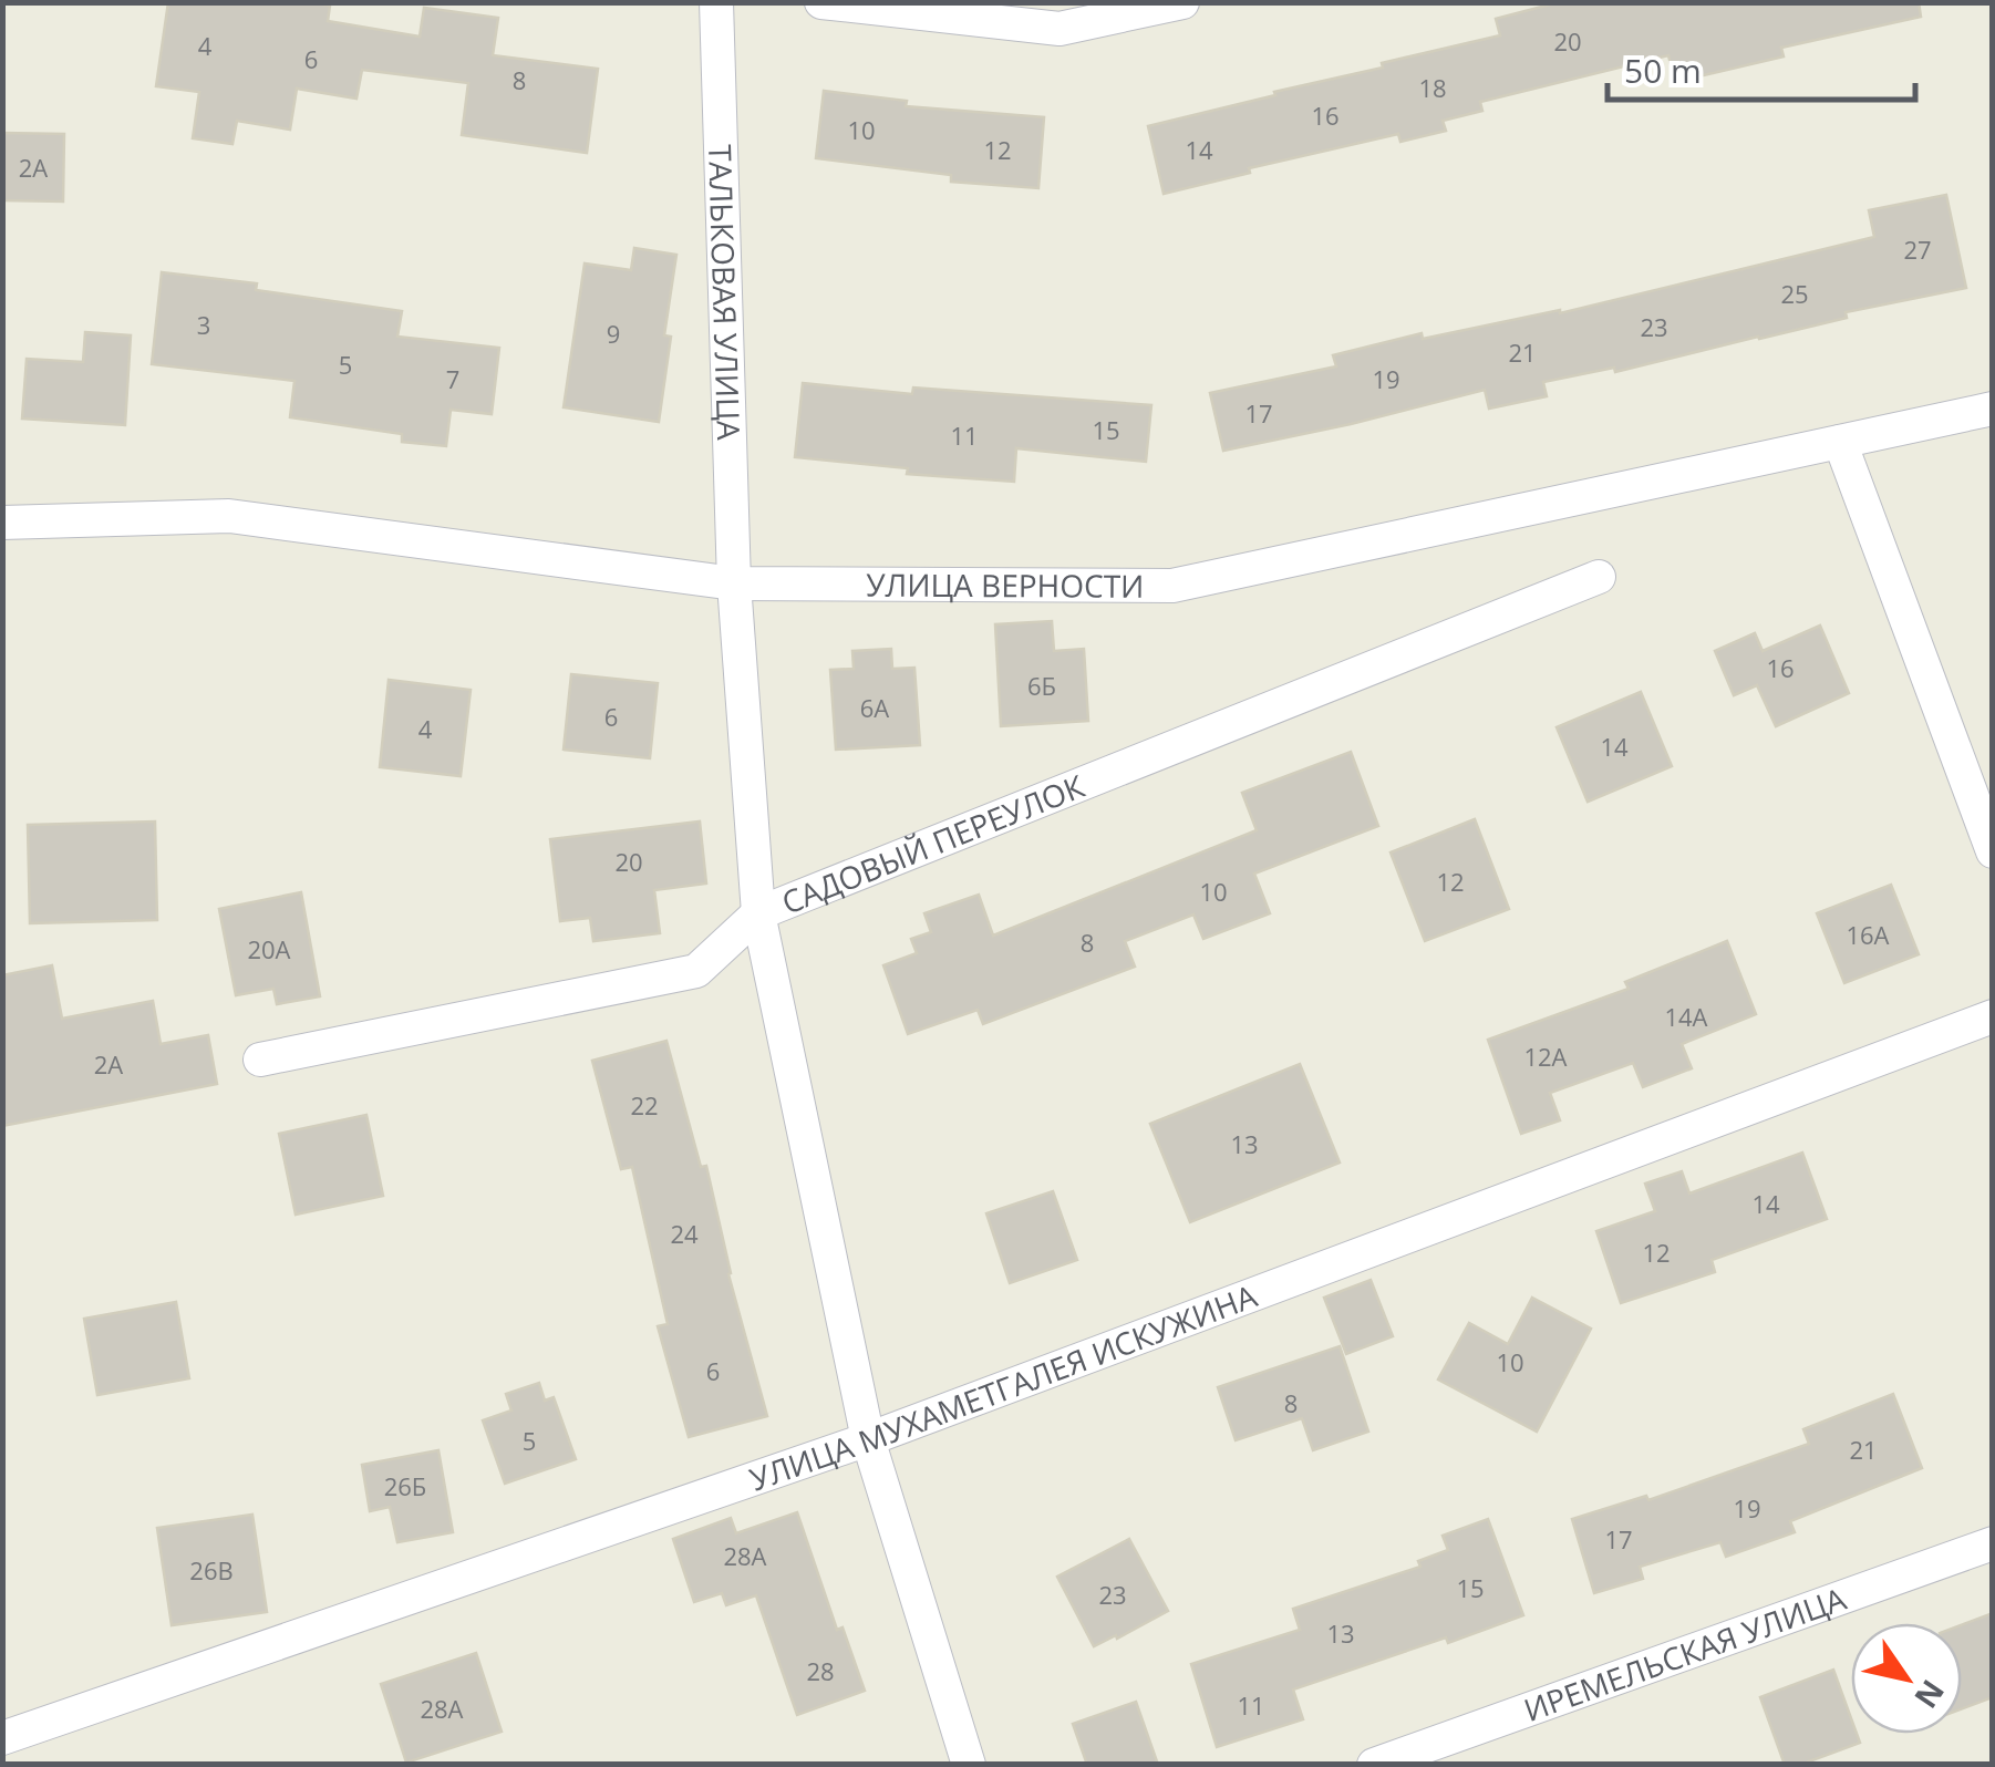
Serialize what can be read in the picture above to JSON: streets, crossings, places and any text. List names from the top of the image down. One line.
{"streets":{"street":["ТАЛЬКОВАЯ УЛИЦА","УЛИЦА ВЕРНОСТИ","САДОВЫЙ ПЕРЕУЛОК","УЛИЦА МУХАМЕТГАЛЕЯ ИСКУЖИНА","ИРЕМЕЛЬСКАЯ УЛИЦА"]},"crossings":[["ТАЛЬКОВАЯ УЛИЦА","УЛИЦА ВЕРНОСТИ"],["ТАЛЬКОВАЯ УЛИЦА","САДОВЫЙ ПЕРЕУЛОК"],["ТАЛЬКОВАЯ УЛИЦА","УЛИЦА МУХАМЕТГАЛЕЯ ИСКУЖИНА"]],"house_numbers":["20","4","6","8","18","16","10","12","14","2А","27","25","3","23","9","21","5","7","19","17","15","11","16","6Б","6А","6","4","14","20","12","10","16А","8","20А","14А","12А","2А","22","13","14","24","12","10","6","8","5","21","26Б","19","17","28А","26В","15","23","13","28","11","28А"],"scale_bar":"50 m","north":"bottom right"}
